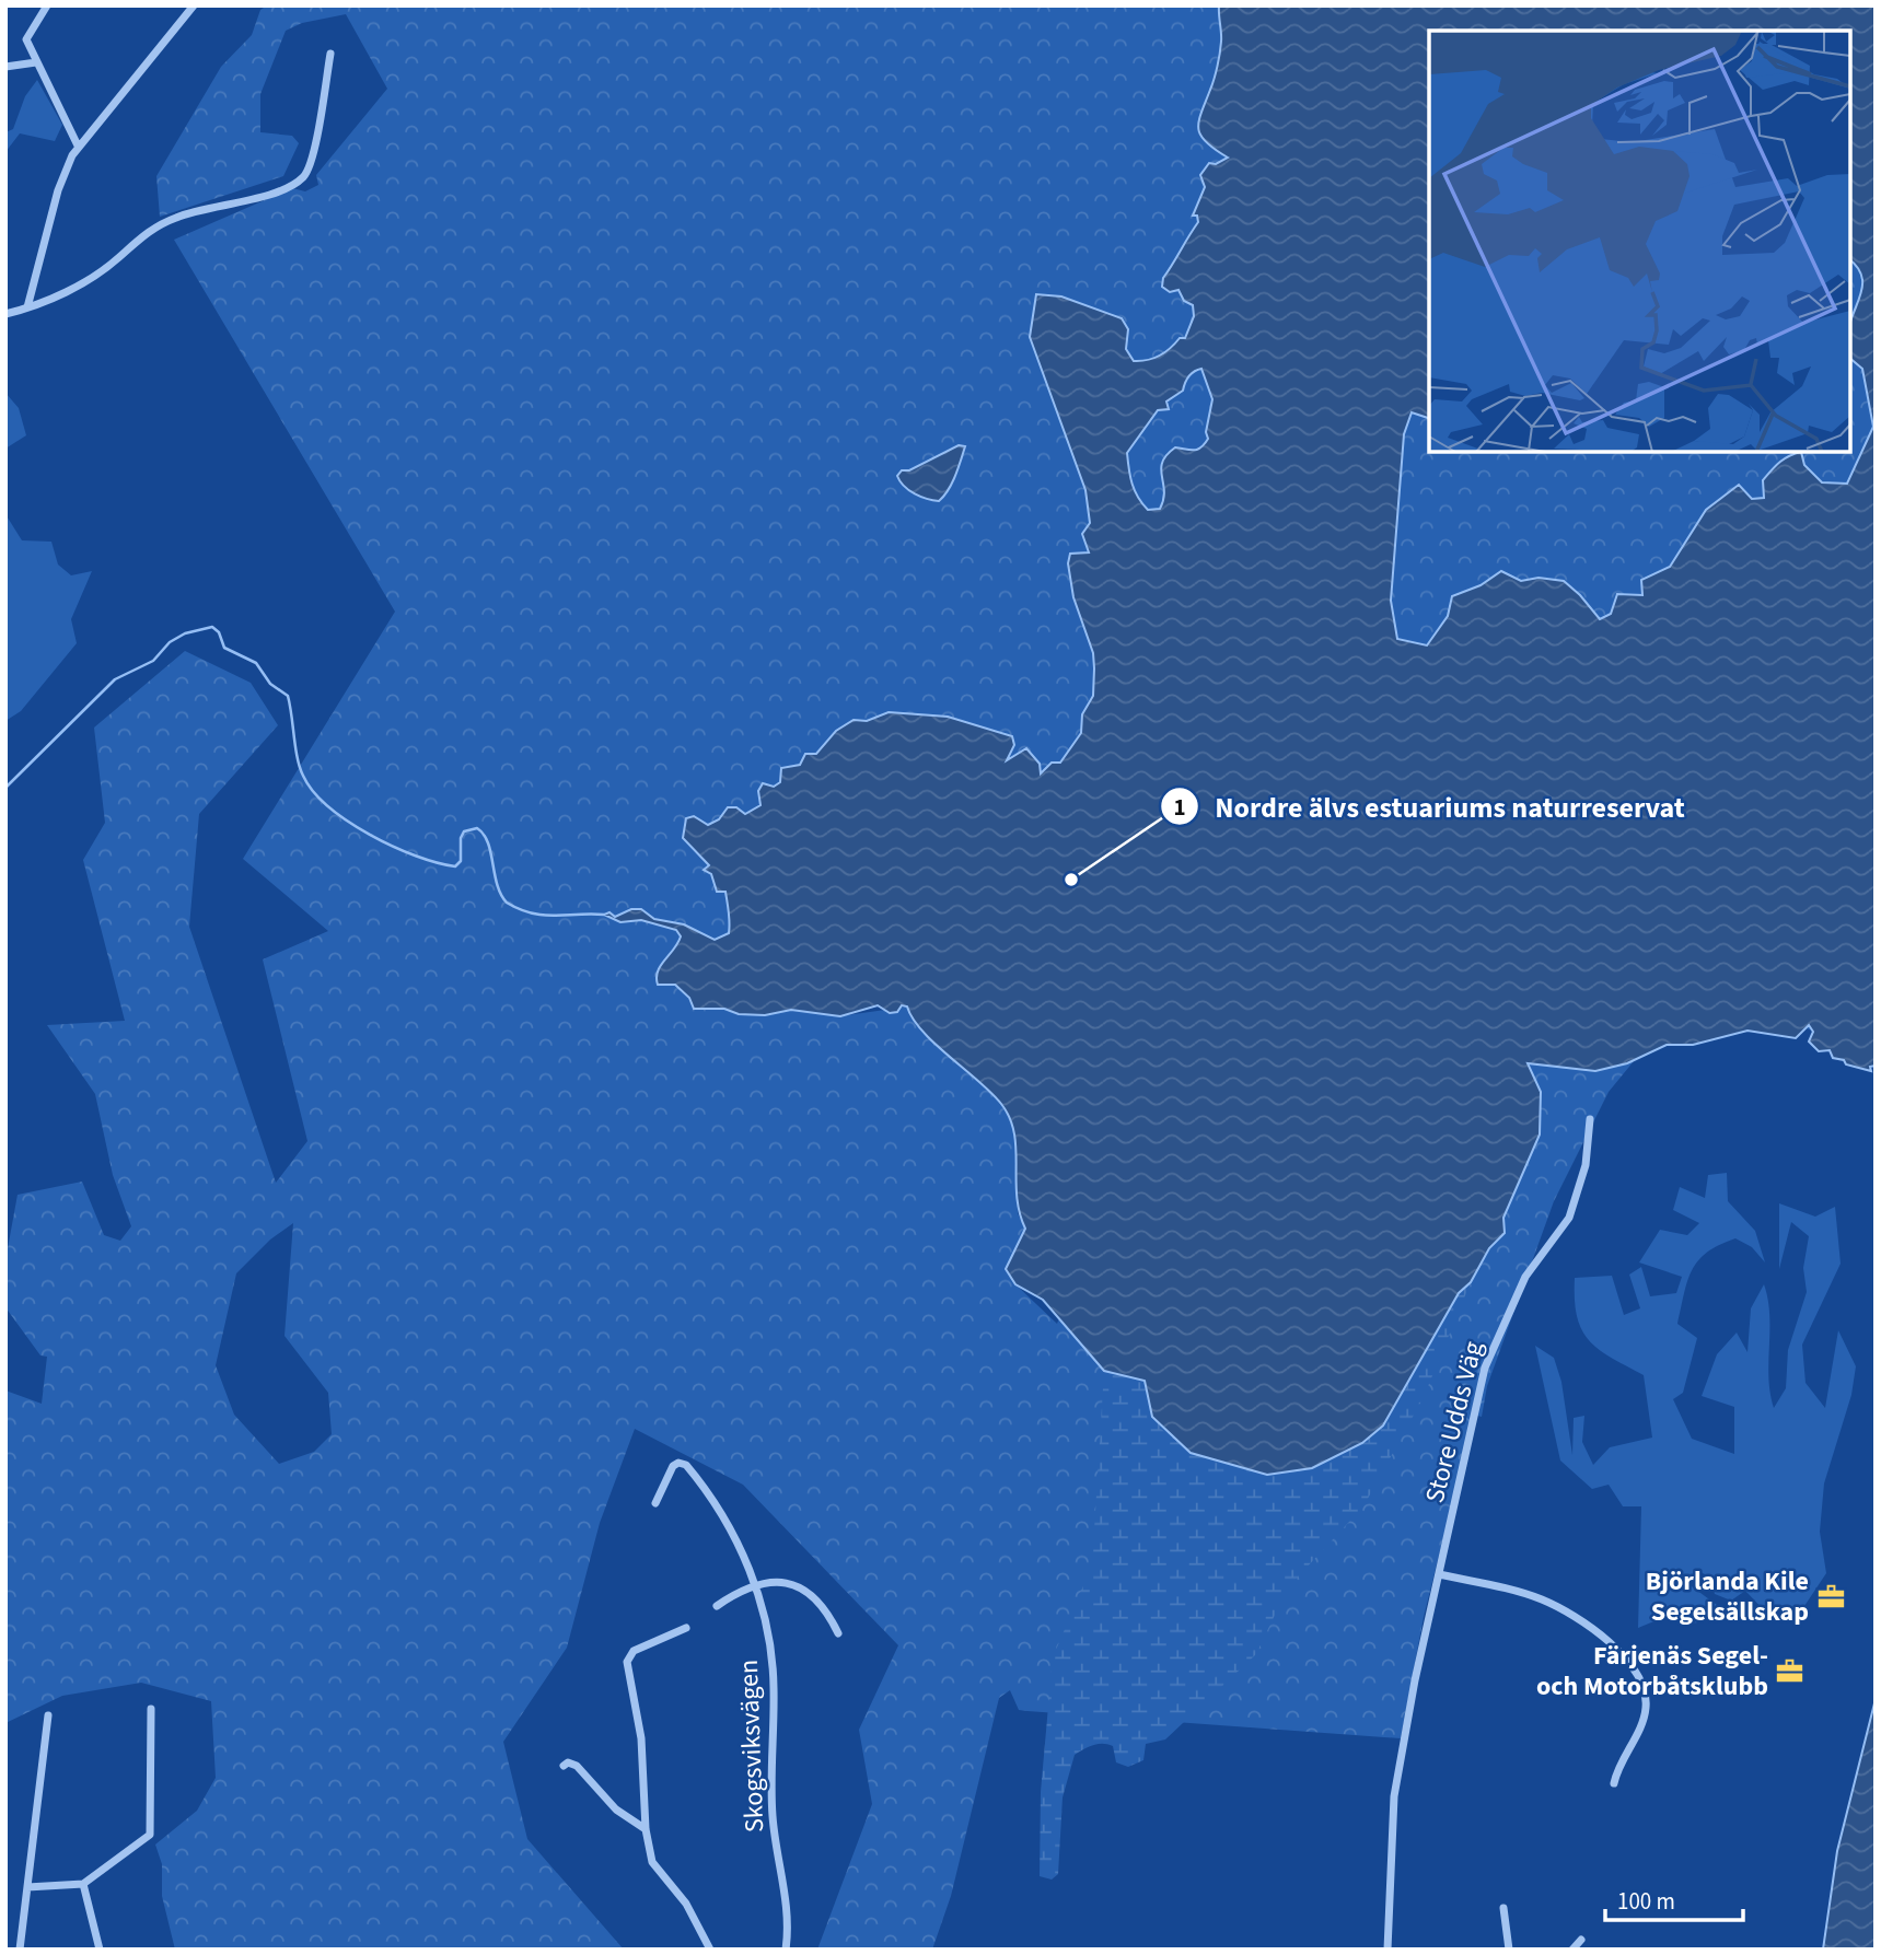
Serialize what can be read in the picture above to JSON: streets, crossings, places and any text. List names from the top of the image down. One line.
{"streets":{"street":["Store Udds Väg","Skogsviksvägen"]},"places":{"other":["Nordre älvs estuariums naturreservat"],"office":["Björlanda Kile Segelsällskap","Färjenäs Segel- och Motorbåtsklubb"]},"scale_bar":"100 m"}
